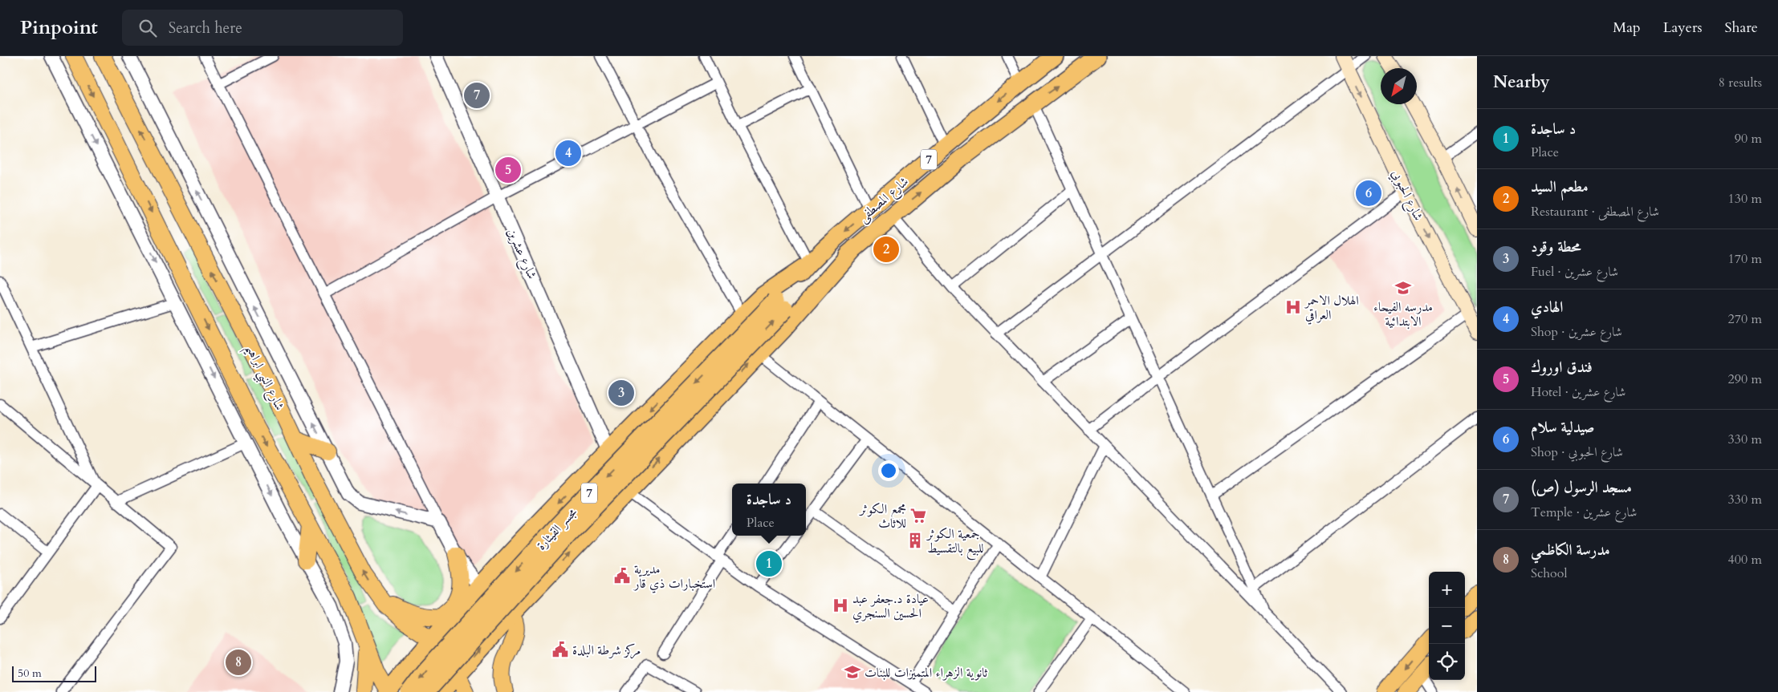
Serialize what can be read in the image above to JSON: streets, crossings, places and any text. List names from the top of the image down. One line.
{"streets":{"highway":["7","شارع المصطفى","مجسر القيثارة"],"main road":["شارع الحبوبي","شارع النبي ابراهيم"],"street":["شارع عشرين"]},"crossings":[["7","شارع المصطفى"],["7","مجسر القيثارة"]],"places":{"school or university":["مدرسه الفيحاء الابتدائية","ثانوية الزهراء المتميزات للبنات"],"hospital":["الهلال الاحمر العراقي","عيادة د.جعفر عبد الحسين السنجري"],"supermarket":["مجمع الكوثر للاثاث"],"building":["جمعية الكوثر للبيع بالتقسيط"],"public building":["مديرية استخبارات ذي قار","مركز شرطة البلدة"]},"scale_bar":"50 m","north":"bottom left","page":{"header":"Pinpoint","search":"Search here","nav":["Map","Layers","Share"],"heading":["Nearby","8 results"],"pins":["7","4","5","6","2","3","1","8"],"list":[{"mark":"1","name":"د ساجدة","note":"Place","value":"90 m"},{"mark":"2","name":"مطعم السيد","note":"Restaurant · شارع المصطفى","value":"130 m"},{"mark":"3","name":"محطة وقود","note":"Fuel · شارع عشرين","value":"170 m"},{"mark":"4","name":"الهادي","note":"Shop · شارع عشرين","value":"270 m"},{"mark":"5","name":"فندق اوروك","note":"Hotel · شارع عشرين","value":"290 m"},{"mark":"6","name":"صيدلية سلام","note":"Shop · شارع الحبوبي","value":"330 m"},{"mark":"7","name":"مسجد الرسول (ص)","note":"Temple · شارع عشرين","value":"330 m"},{"mark":"8","name":"مدرسة الكاظمي","note":"School","value":"400 m"}],"popup":["د ساجدة","Place"],"map_buttons":["+","−"],"scale":"50 m"}}
